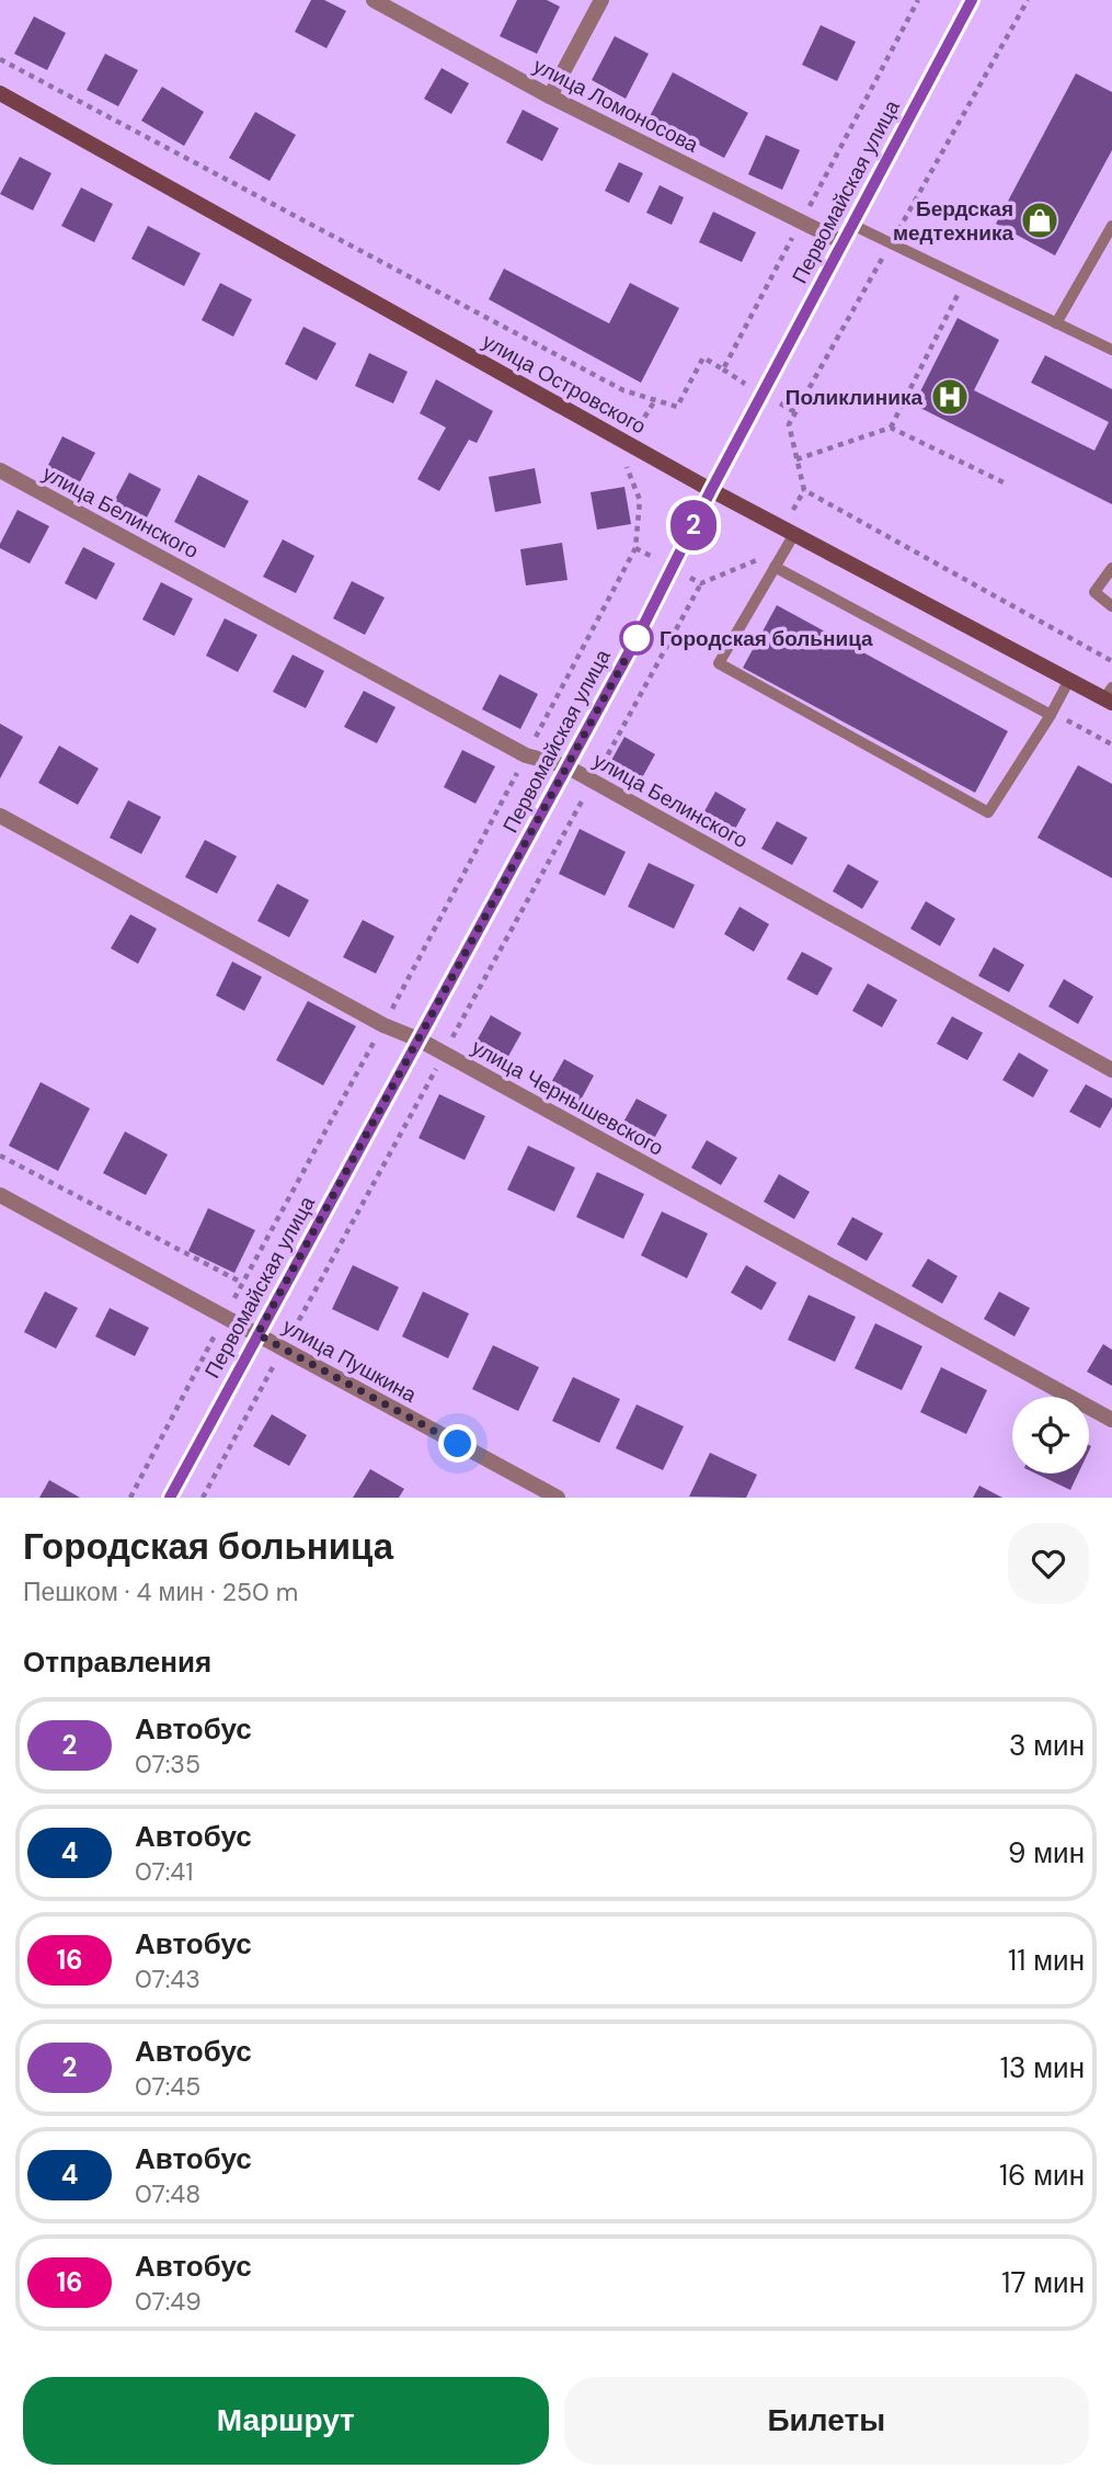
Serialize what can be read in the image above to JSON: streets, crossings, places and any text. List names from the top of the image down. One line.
{"streets":{"street":["улица Ломоносова","Первомайская улица","улица Островского","улица Белинского","улица Чернышевского","улица Пушкина"]},"crossings":[["улица Ломоносова","Первомайская улица"],["Первомайская улица","улица Островского"],["Первомайская улица","улица Белинского"],["Первомайская улица","улица Чернышевского"],["Первомайская улица","улица Пушкина"]],"places":{"shop":["Бердская медтехника"],"hospital":["Поликлиника"],"other":["Городская больница"]},"lines":["bus line 2"],"page":{"on_map":"2","heading":[["Городская больница","Пешком · 4 мин · 250 m"],"Отправления"],"list":[{"mark":"2","name":"Автобус","note":"07:35","value":"3 мин"},{"mark":"4","name":"Автобус","note":"07:41","value":"9 мин"},{"mark":"16","name":"Автобус","note":"07:43","value":"11 мин"},{"mark":"2","name":"Автобус","note":"07:45","value":"13 мин"},{"mark":"4","name":"Автобус","note":"07:48","value":"16 мин"},{"mark":"16","name":"Автобус","note":"07:49","value":"17 мин"}],"buttons":["Маршрут","Билеты"]}}
